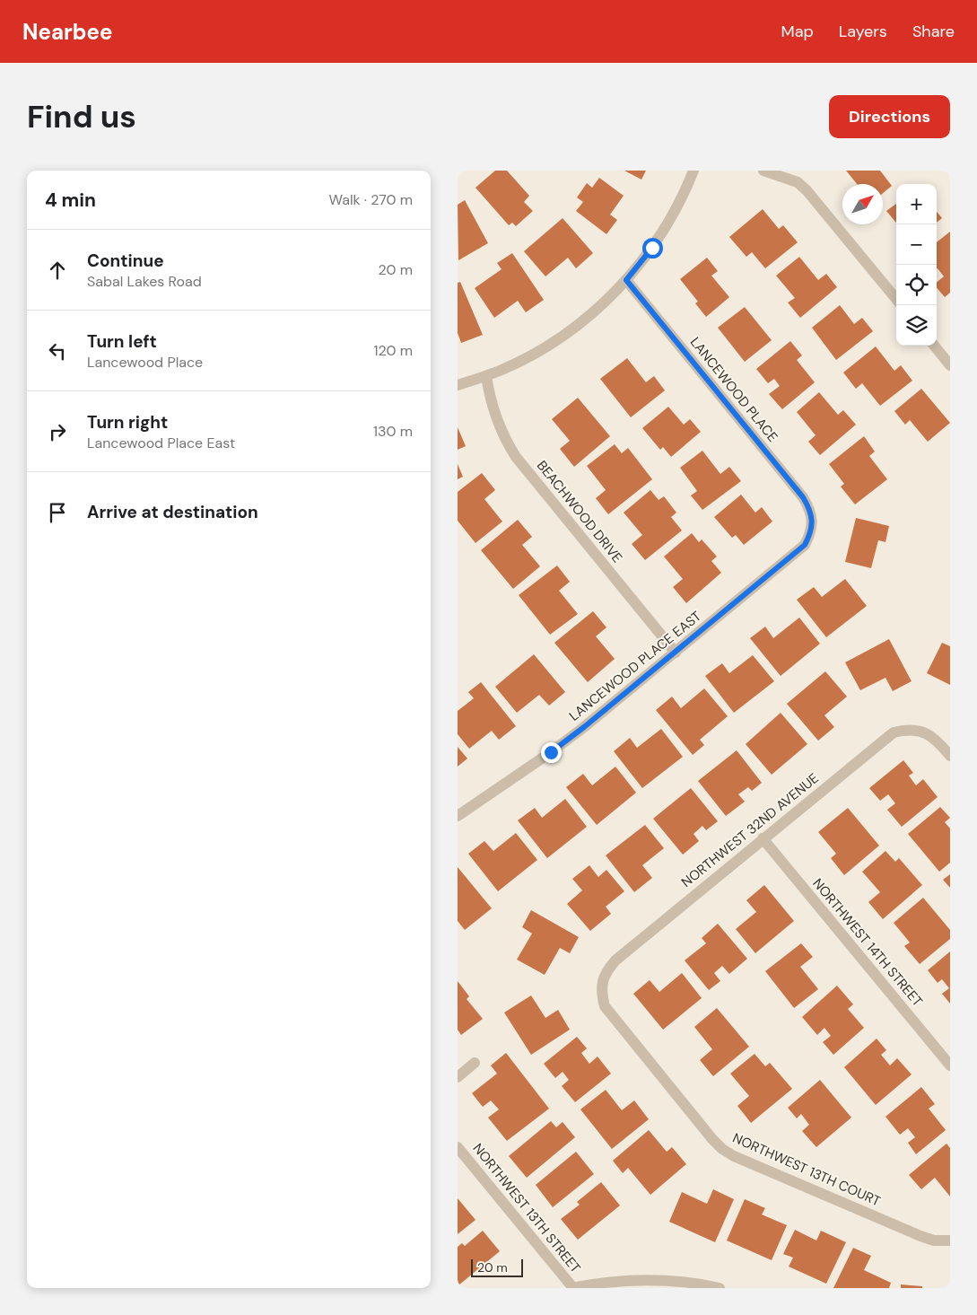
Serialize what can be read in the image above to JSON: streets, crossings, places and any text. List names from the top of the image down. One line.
{"streets":{"street":["LANCEWOOD PLACE","BEACHWOOD DRIVE","LANCEWOOD PLACE EAST","NORTHWEST 32ND AVENUE","NORTHWEST 14TH STREET","NORTHWEST 13TH COURT","NORTHWEST 13TH STREET"]},"crossings":[["LANCEWOOD PLACE","LANCEWOOD PLACE EAST"],["BEACHWOOD DRIVE","LANCEWOOD PLACE EAST"],["NORTHWEST 32ND AVENUE","NORTHWEST 14TH STREET"],["NORTHWEST 32ND AVENUE","NORTHWEST 13TH COURT"]],"scale_bar":"20 m","north":"top right","page":{"header":"Nearbee","nav":["Map","Layers","Share"],"buttons":"Directions","title":"Find us","heading":["4 min","Walk · 270 m"],"map_buttons":["+","−"],"list":[["Continue","Sabal Lakes Road","20 m"],["Turn left","Lancewood Place","120 m"],["Turn right","Lancewood Place East","130 m"],"Arrive at destination"],"scale":"20 m"}}
